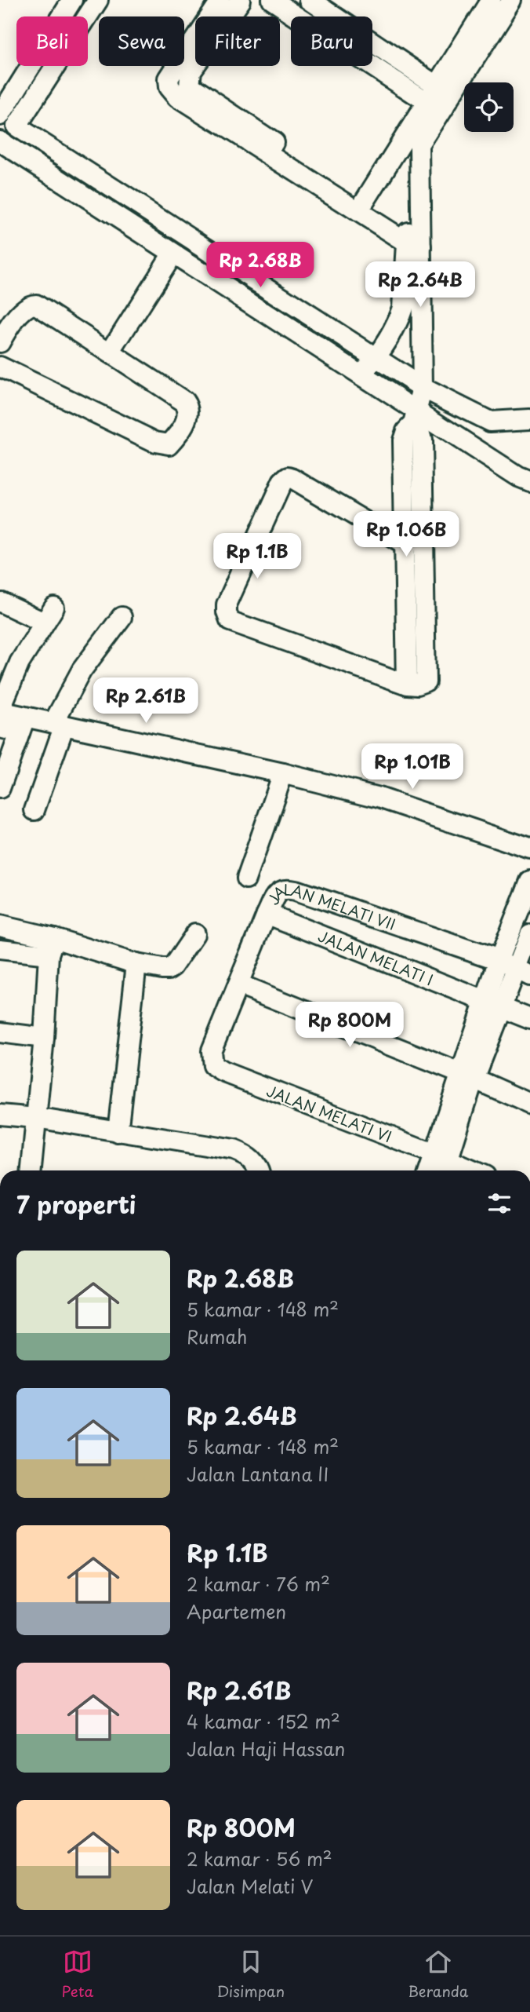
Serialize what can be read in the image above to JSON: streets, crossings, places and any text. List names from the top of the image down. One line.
{"streets":{"street":["JALAN MELATI VII","JALAN MELATI I","JALAN MELATI VI"]},"crossings":[["JALAN MELATI VII","JALAN MELATI I"],["JALAN MELATI VII","JALAN MELATI VI"]],"page":{"chip":["Beli","Sewa","Filter","Baru"],"price":["Rp 2.68B","Rp 2.64B","Rp 1.06B","Rp 1.1B","Rp 2.61B","Rp 1.01B","Rp 800M"],"heading":"7 properti","list":[{"name":"Rp 2.68B","note":"5 kamar · 148 m² · Rumah"},{"name":"Rp 2.64B","note":"5 kamar · 148 m² · Jalan Lantana II"},{"name":"Rp 1.1B","note":"2 kamar · 76 m² · Apartemen"},{"name":"Rp 2.61B","note":"4 kamar · 152 m² · Jalan Haji Hassan"},{"name":"Rp 800M","note":"2 kamar · 56 m² · Jalan Melati V"}],"tabs":["Peta","Disimpan","Beranda"]}}
